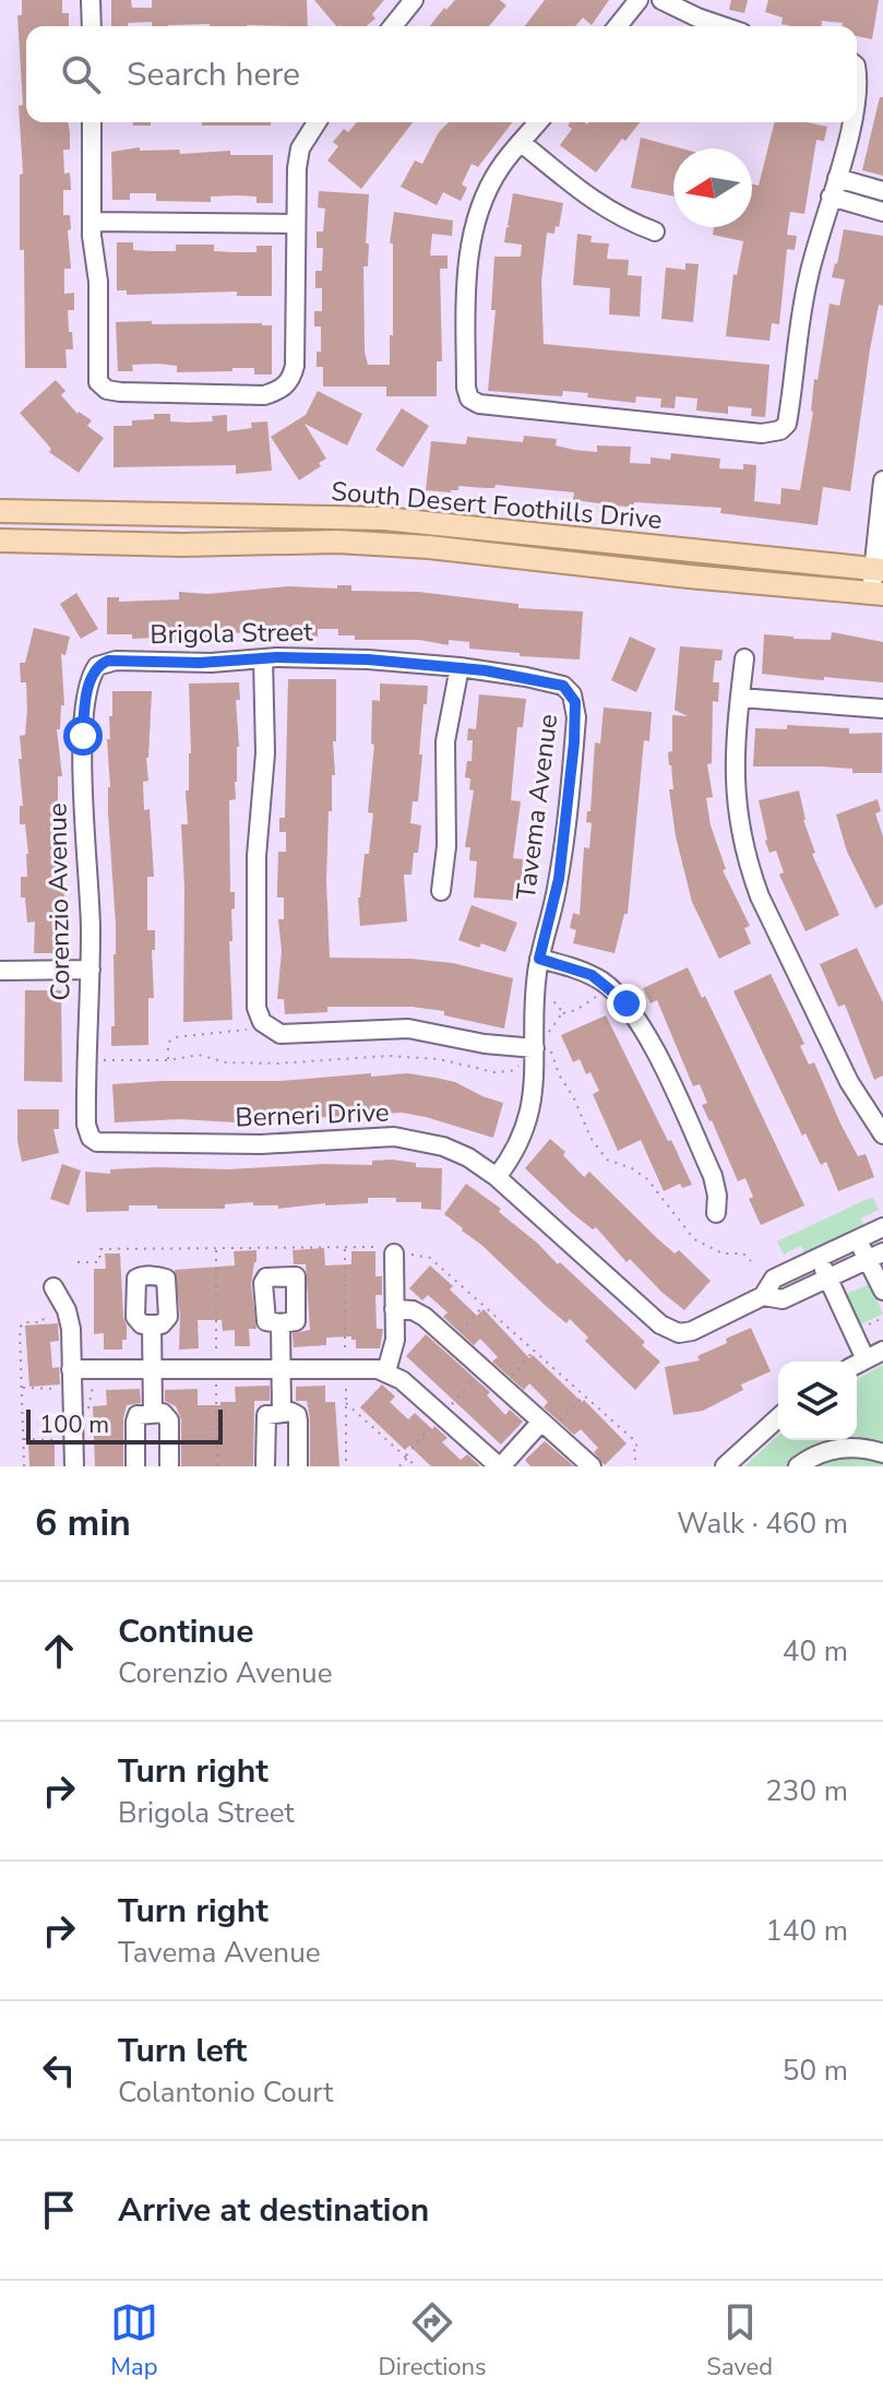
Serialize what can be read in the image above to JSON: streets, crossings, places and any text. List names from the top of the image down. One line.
{"streets":{"main road":["South Desert Foothills Drive"],"street":["Brigola Street","Tavema Avenue","Corenzio Avenue","Berneri Drive"]},"crossings":[["Brigola Street","Tavema Avenue"],["Brigola Street","Corenzio Avenue"],["Tavema Avenue","Berneri Drive"],["Corenzio Avenue","Berneri Drive"]],"scale_bar":"100 m","north":"left","page":{"search":"Search here","scale":"100 m","heading":["6 min","Walk · 460 m"],"list":[["Continue","Corenzio Avenue","40 m"],["Turn right","Brigola Street","230 m"],["Turn right","Tavema Avenue","140 m"],["Turn left","Colantonio Court","50 m"],"Arrive at destination"],"nav":["Map","Directions","Saved"]}}
